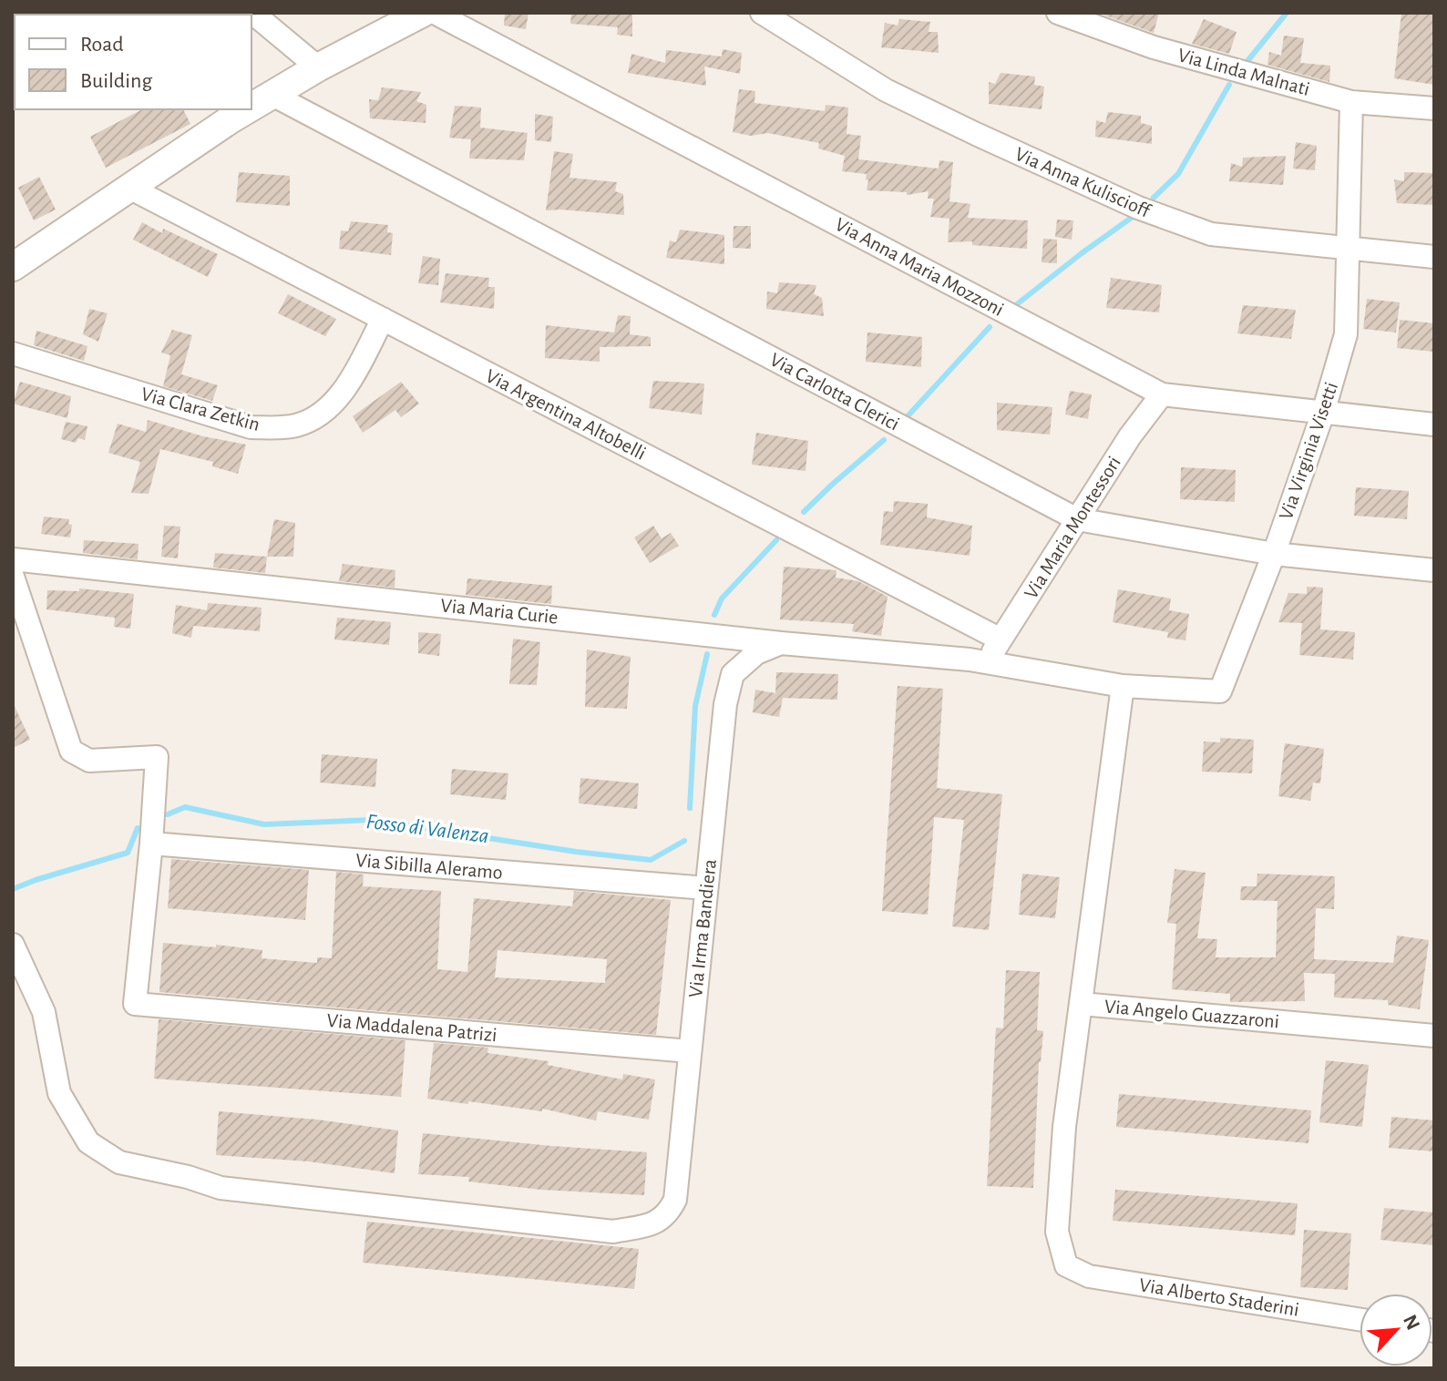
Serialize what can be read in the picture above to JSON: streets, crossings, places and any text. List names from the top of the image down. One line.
{"streets":{"street":["Via Linda Malnati","Via Anna Kuliscioff","Via Anna Maria Mozzoni","Via Carlotta Clerici","Via Clara Zetkin","Via Argentina Altobelli","Via Virginia Visetti","Via Maria Montessori","Via Maria Curie","Via Sibilla Aleramo","Via Irma Bandiera","Via Angelo Guazzaroni","Via Maddalena Patrizi","Via Alberto Staderini"]},"crossings":[["Via Linda Malnati","Via Virginia Visetti"],["Via Anna Kuliscioff","Via Virginia Visetti"],["Via Anna Maria Mozzoni","Via Virginia Visetti"],["Via Anna Maria Mozzoni","Via Maria Montessori"],["Via Carlotta Clerici","Via Virginia Visetti"],["Via Carlotta Clerici","Via Maria Montessori"],["Via Clara Zetkin","Via Argentina Altobelli"],["Via Argentina Altobelli","Via Maria Montessori"],["Via Virginia Visetti","Via Maria Montessori"],["Via Virginia Visetti","Via Maria Curie"],["Via Maria Montessori","Via Maria Curie"],["Via Maria Curie","Via Irma Bandiera"],["Via Sibilla Aleramo","Via Irma Bandiera"],["Via Sibilla Aleramo","Via Maddalena Patrizi"],["Via Irma Bandiera","Via Maddalena Patrizi"],["Via Angelo Guazzaroni","Via Alberto Staderini"]],"water":["Fosso di Valenza"],"legend":["Road","Building"],"north":"top right"}
